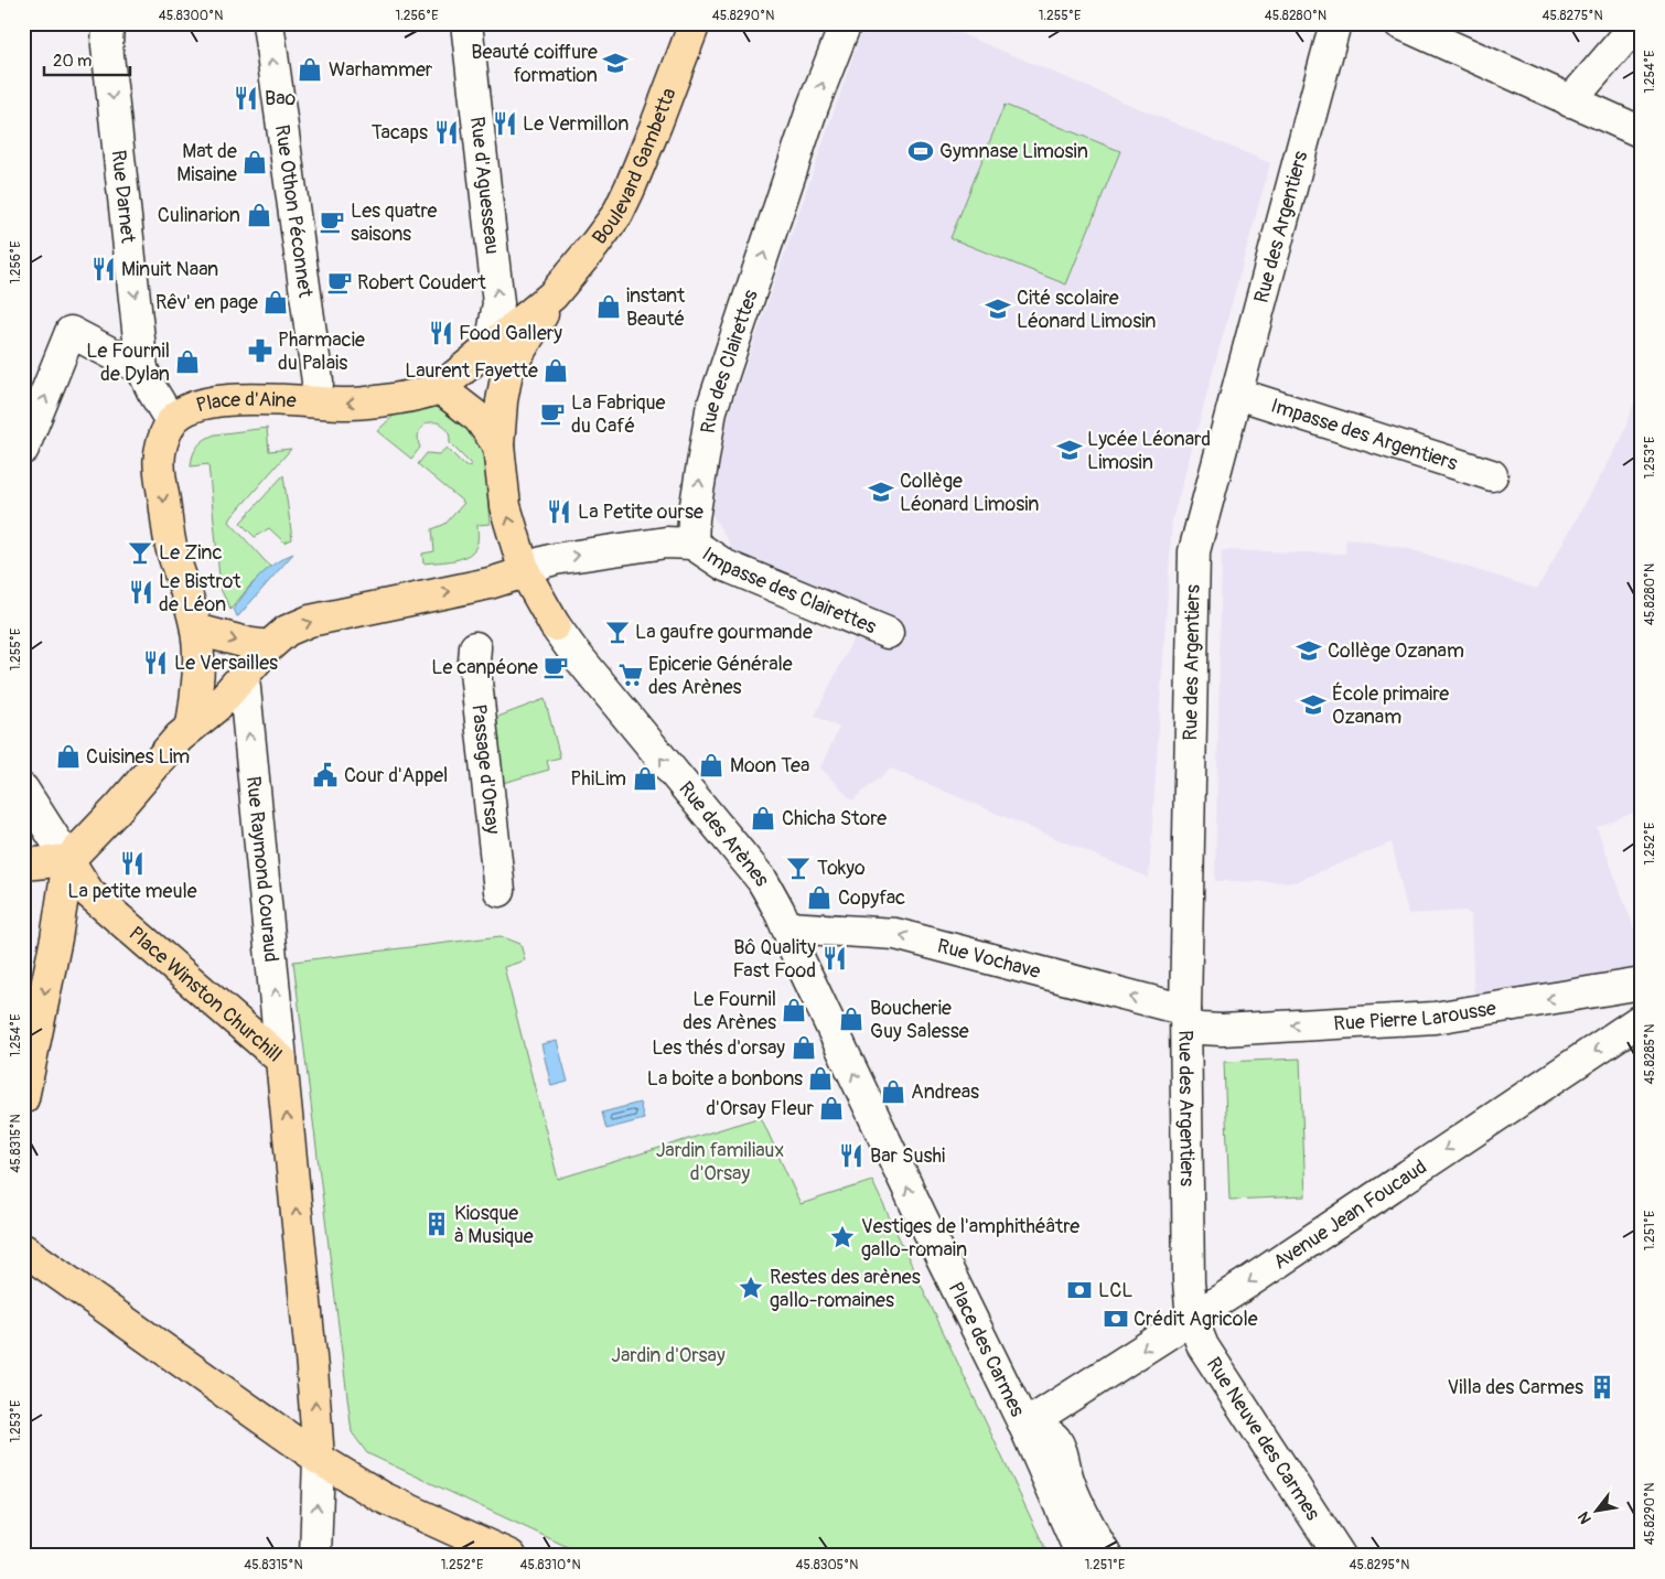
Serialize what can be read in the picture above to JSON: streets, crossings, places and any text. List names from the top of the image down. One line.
{"streets":{"main road":["Boulevard Gambetta","Place d'Aine","Rue des Arènes","Place Winston Churchill"],"street":["Rue d'Aguesseau","Rue Darnet","Rue Othon Péconnet","Rue des Argentiers","Rue des Clairettes","Impasse des Argentiers","Impasse des Clairettes","Passage d'Orsay","Rue Raymond Couraud","Rue Vochave","Rue Pierre Larousse","Avenue Jean Foucaud","Place des Carmes","Rue Neuve des Carmes"]},"crossings":[["Boulevard Gambetta","Rue d'Aguesseau"],["Boulevard Gambetta","Place d'Aine"],["Rue d'Aguesseau","Place d'Aine"],["Rue Darnet","Place d'Aine"],["Rue Othon Péconnet","Place d'Aine"],["Rue des Argentiers","Impasse des Argentiers"],["Rue des Argentiers","Rue Vochave"],["Rue des Argentiers","Rue Pierre Larousse"],["Rue des Argentiers","Avenue Jean Foucaud"],["Rue des Argentiers","Rue Neuve des Carmes"],["Rue des Clairettes","Impasse des Clairettes"],["Rue des Arènes","Rue Vochave"],["Rue des Arènes","Place des Carmes"],["Rue Raymond Couraud","Place Winston Churchill"],["Rue Vochave","Rue Pierre Larousse"],["Avenue Jean Foucaud","Place des Carmes"],["Avenue Jean Foucaud","Rue Neuve des Carmes"]],"one_way":["Rue d'Aguesseau","Rue Darnet","Rue Othon Péconnet","Rue des Clairettes","Rue des Arènes","Rue Raymond Couraud","Rue Vochave","Place Winston Churchill","Rue Pierre Larousse","Avenue Jean Foucaud","Place des Carmes"],"parks":["Jardin familiaux d'Orsay","Jardin d'Orsay"],"places":{"school or university":["Beauté coiffure formation","Cité scolaire Léonard Limosin","Lycée Léonard Limosin","Collège Léonard Limosin","Collège Ozanam","École primaire Ozanam"],"shop":["Warhammer","Mat de Misaine","Culinarion","Rêv' en page","instant Beauté","Le Fournil de Dylan","Laurent Fayette","Cuisines Lim","Moon Tea","PhiLim","Chicha Store","Copyfac","Le Fournil des Arènes","Boucherie Guy Salesse","Les thés d'orsay","La boite a bonbons","Andreas","d'Orsay Fleur"],"restaurant":["Bao","Le Vermillon","Tacaps","Minuit Naan","Food Gallery","La Petite ourse","Le Bistrot de Léon","Le Versailles","La petite meule","Bô Quality Fast Food","Bar Sushi"],"sports":["Gymnase Limosin"],"cafe":["Les quatre saisons","Robert Coudert","La Fabrique du Café","Le canpéone"],"pharmacy":["Pharmacie du Palais"],"bar":["Le Zinc","La gaufre gourmande","Tokyo"],"supermarket":["Epicerie Générale des Arènes"],"public building":["Cour d'Appel"],"building":["Kiosque à Musique","Villa des Carmes"],"place":["Vestiges de l'amphithéâtre gallo-romain","Restes des arènes gallo-romaines"],"bank":["LCL","Crédit Agricole"]},"scale_bar":"20 m","north":"bottom left","coordinates":["45.8300°N","1.256°E","45.8290°N","1.255°E","45.8280°N","45.8275°N","1.254°E","1.253°E","1.252°E","45.8285°N","45.8315°N","1.251°E","45.8310°N","45.8305°N","45.8295°N"]}
